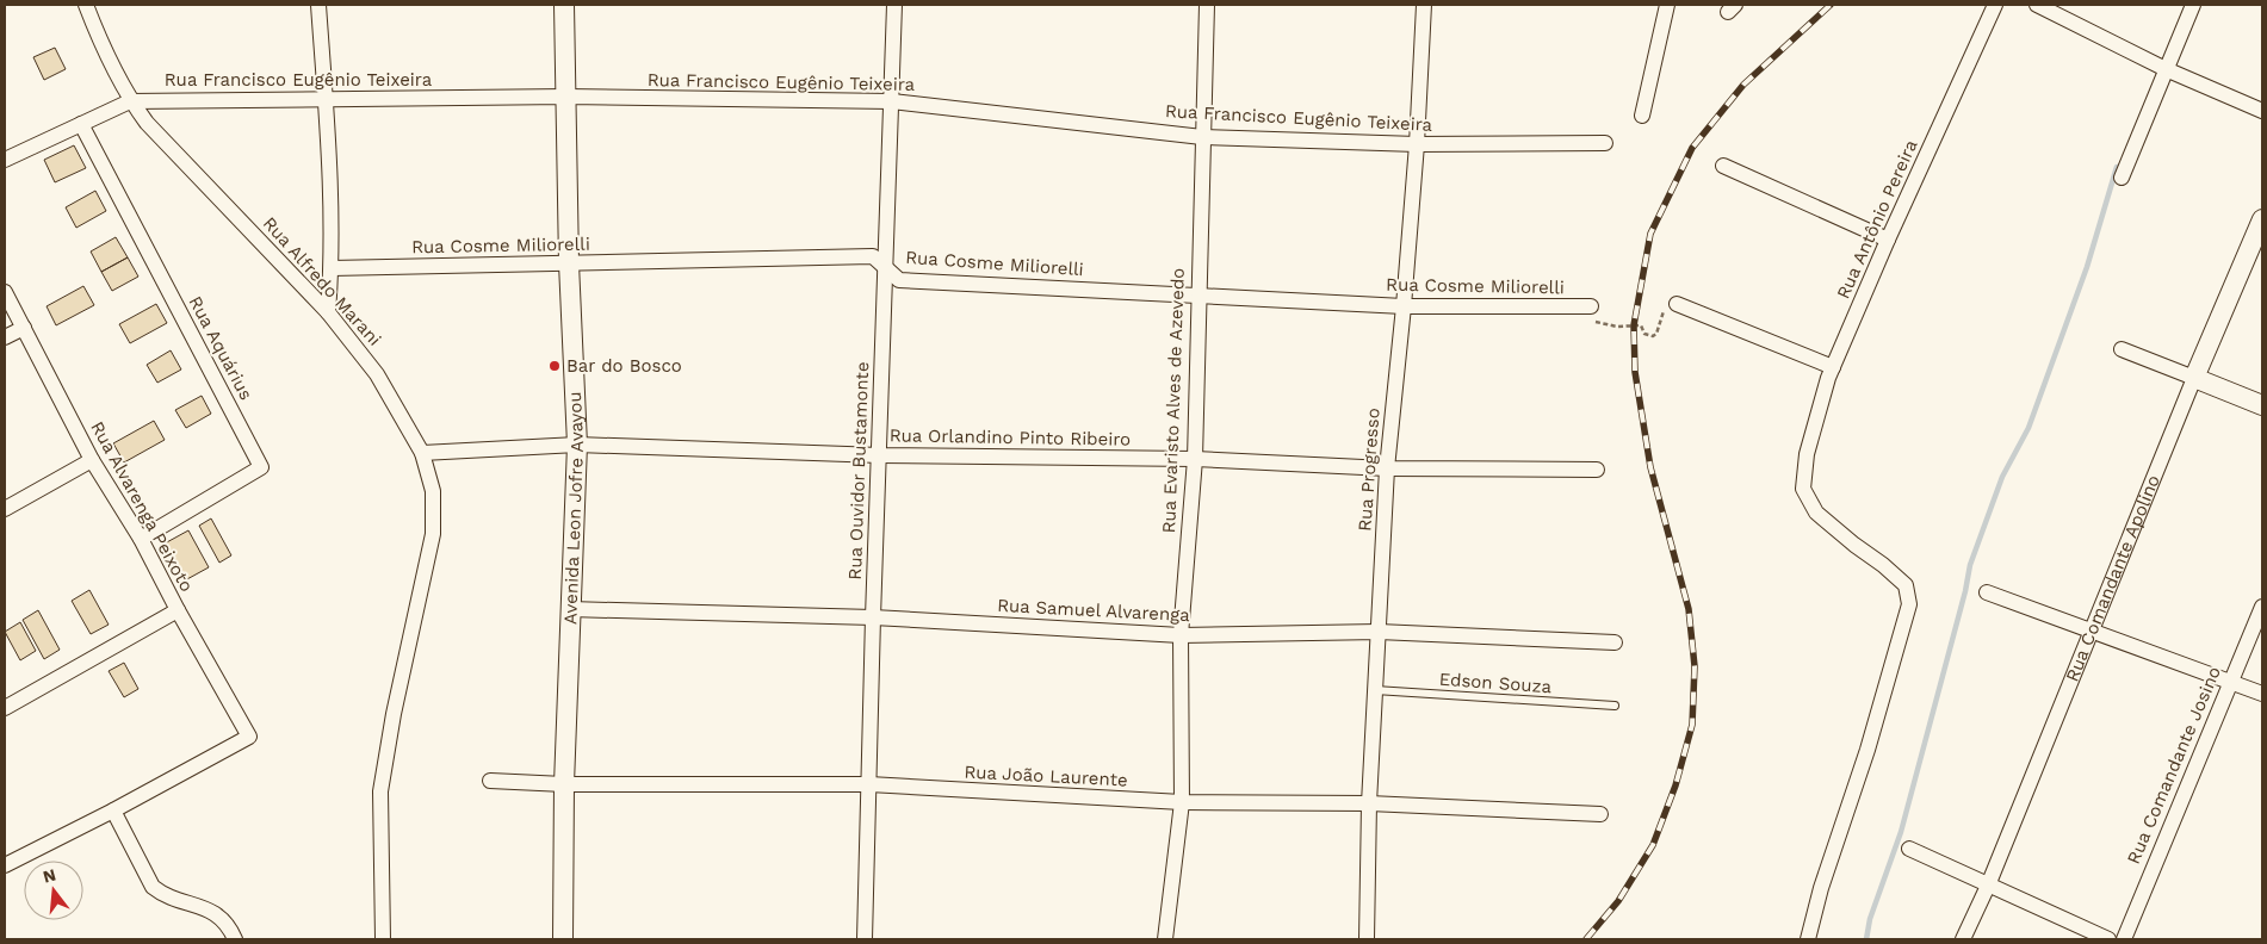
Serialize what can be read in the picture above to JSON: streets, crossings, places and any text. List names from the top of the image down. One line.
{"streets":{"street":["Rua Francisco Eugênio Teixeira","Rua Antônio Pereira","Rua Cosme Miliorelli","Rua Alfredo Marani","Rua Aquárius","Rua Evaristo Alves de Azevedo","Rua Orlandino Pinto Ribeiro","Rua Progresso","Rua Ouvidor Bustamonte","Rua Alvarenga Peixoto","Avenida Leon Jofre Avayou","Rua Comandante Apolino","Rua Samuel Alvarenga","Rua Comandante Josino","Rua João Laurente"],"lane":["Edson Souza"]},"crossings":[["Rua Francisco Eugênio Teixeira","Rua Alfredo Marani"],["Rua Francisco Eugênio Teixeira","Rua Aquárius"],["Rua Francisco Eugênio Teixeira","Rua Evaristo Alves de Azevedo"],["Rua Francisco Eugênio Teixeira","Rua Progresso"],["Rua Francisco Eugênio Teixeira","Rua Ouvidor Bustamonte"],["Rua Francisco Eugênio Teixeira","Avenida Leon Jofre Avayou"],["Rua Cosme Miliorelli","Rua Evaristo Alves de Azevedo"],["Rua Cosme Miliorelli","Rua Progresso"],["Rua Cosme Miliorelli","Rua Ouvidor Bustamonte"],["Rua Cosme Miliorelli","Avenida Leon Jofre Avayou"],["Rua Alfredo Marani","Rua Orlandino Pinto Ribeiro"],["Rua Aquárius","Rua Alvarenga Peixoto"],["Rua Evaristo Alves de Azevedo","Rua Orlandino Pinto Ribeiro"],["Rua Evaristo Alves de Azevedo","Rua Samuel Alvarenga"],["Rua Evaristo Alves de Azevedo","Rua João Laurente"],["Rua Orlandino Pinto Ribeiro","Rua Progresso"],["Rua Orlandino Pinto Ribeiro","Rua Ouvidor Bustamonte"],["Rua Orlandino Pinto Ribeiro","Avenida Leon Jofre Avayou"],["Rua Progresso","Rua Samuel Alvarenga"],["Rua Progresso","Edson Souza"],["Rua Progresso","Rua João Laurente"],["Rua Ouvidor Bustamonte","Rua Samuel Alvarenga"],["Rua Ouvidor Bustamonte","Rua João Laurente"],["Avenida Leon Jofre Avayou","Rua Samuel Alvarenga"],["Avenida Leon Jofre Avayou","Rua João Laurente"]],"places":["Bar do Bosco"],"north":"top"}
